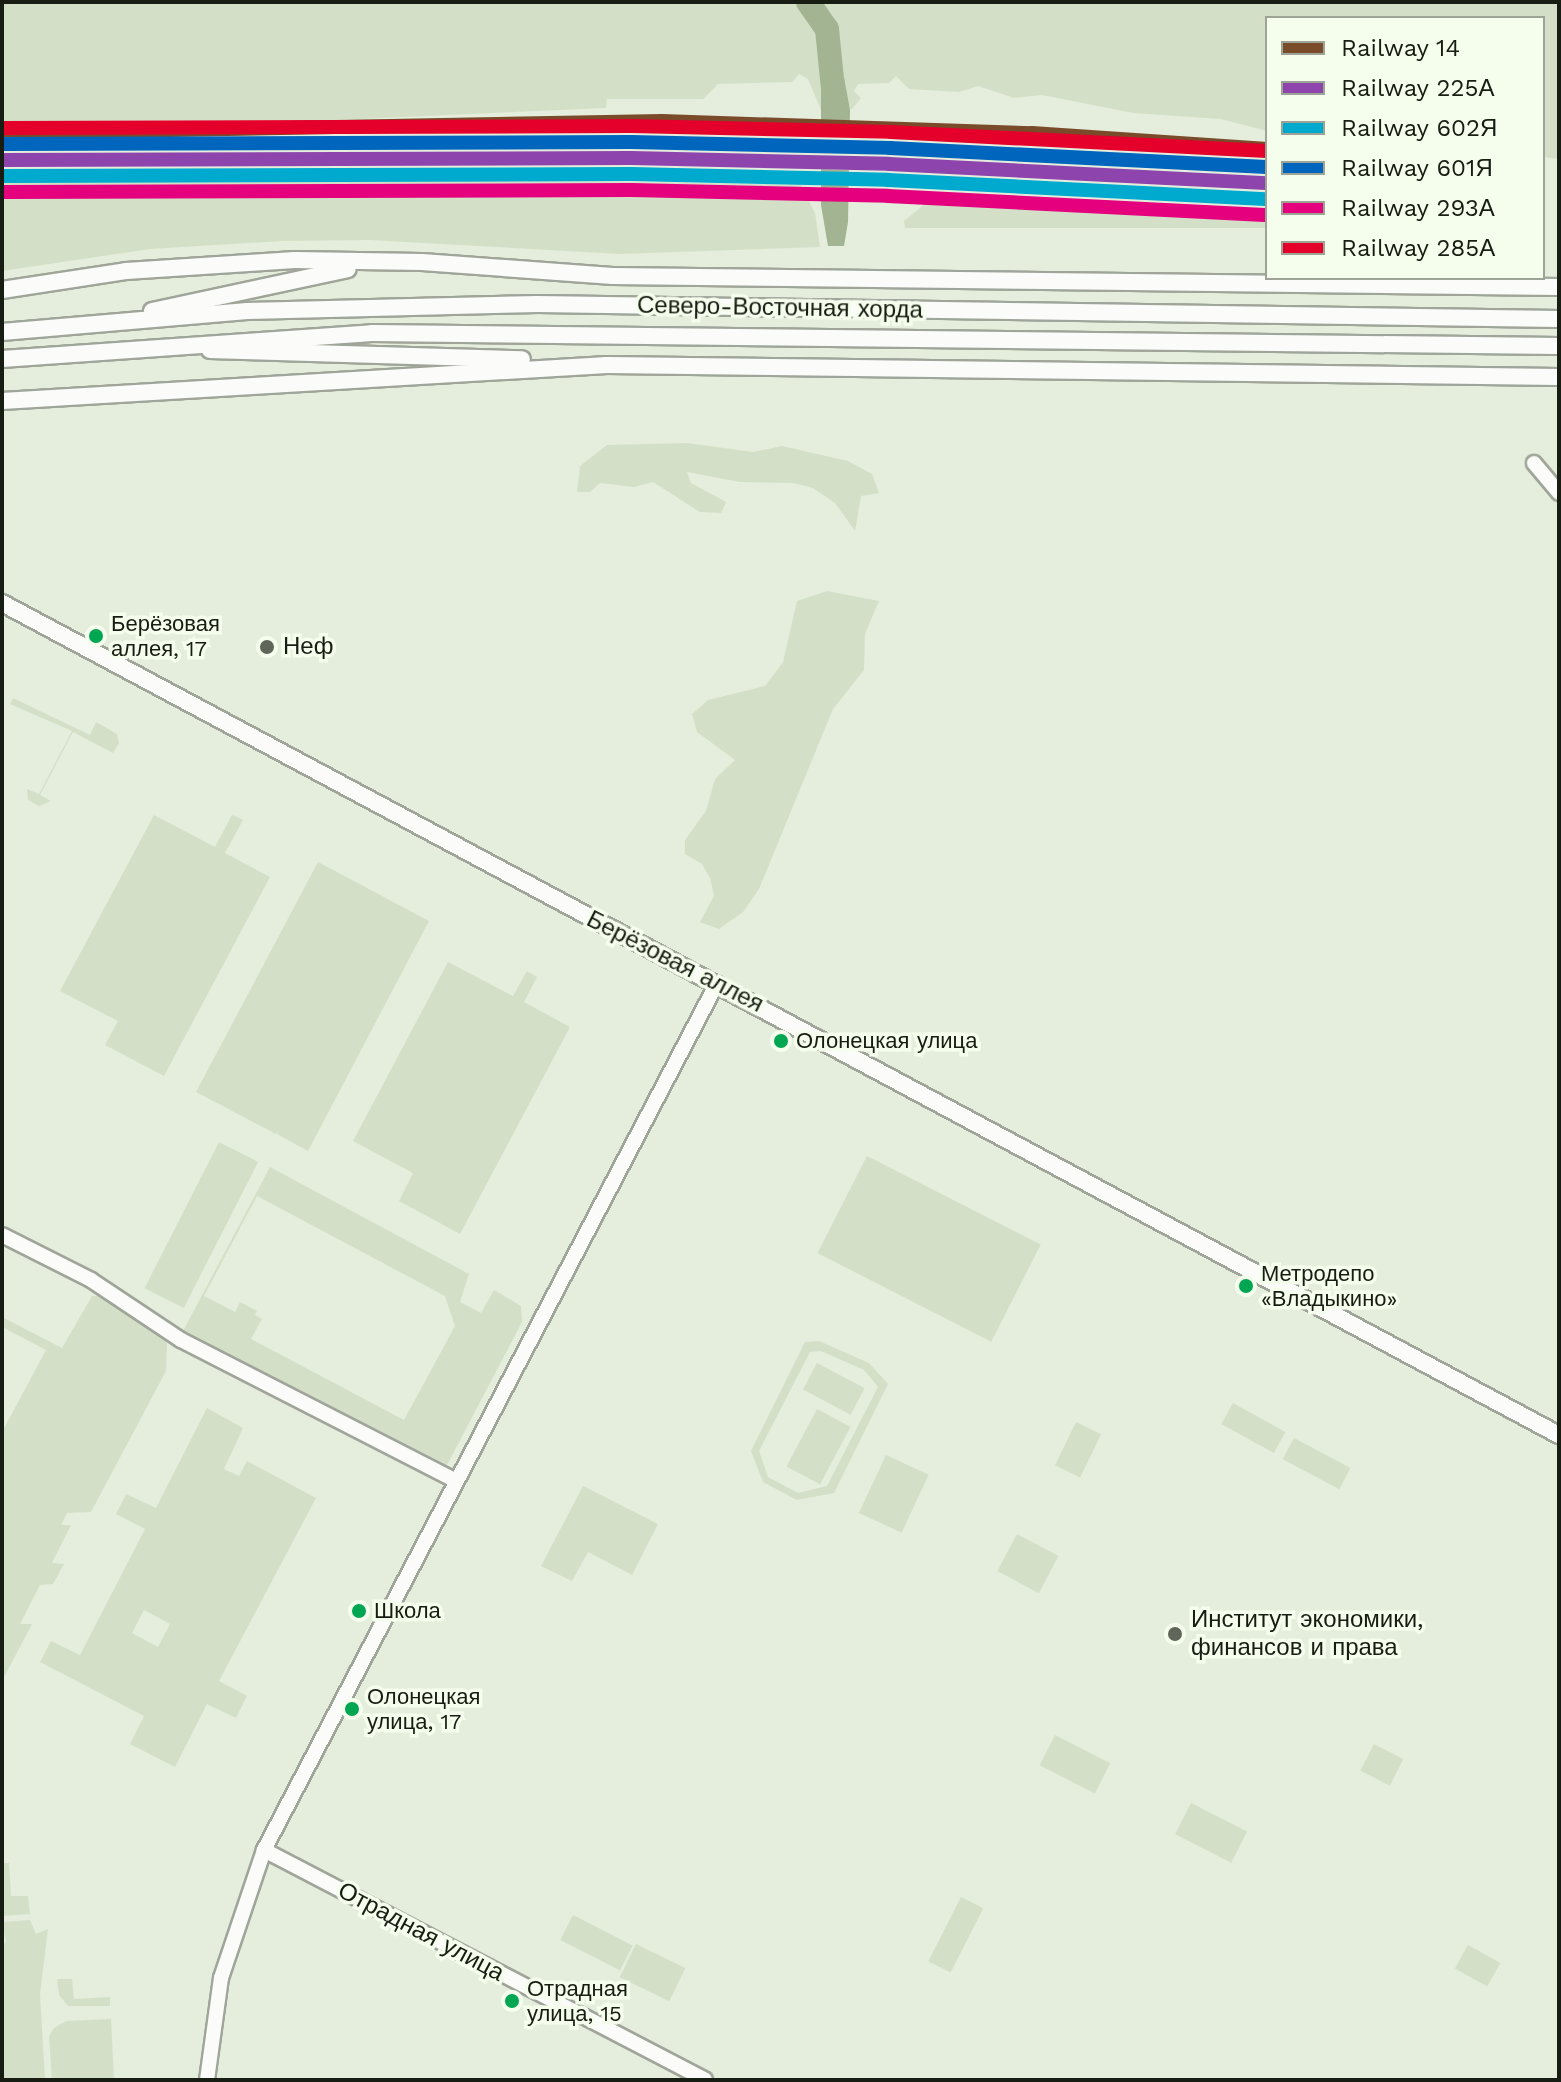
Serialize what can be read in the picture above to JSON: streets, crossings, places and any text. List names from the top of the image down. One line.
{"streets":{"main road":["Северо-Восточная хорда","Берёзовая аллея"],"street":["Отрадная улица"]},"places":["Берёзовая аллея, 17","Неф","Олонецкая улица","Метродепо «Владыкино»","Школа","Институт экономики, финансов и права","Олонецкая улица, 17","Отрадная улица, 15"],"lines":["rail line 14","rail line 285А","rail line 601Я","rail line 225А","rail line 602Я","rail line 293А"],"legend":["Railway 14","Railway 225А","Railway 602Я","Railway 601Я","Railway 293А","Railway 285А"]}
